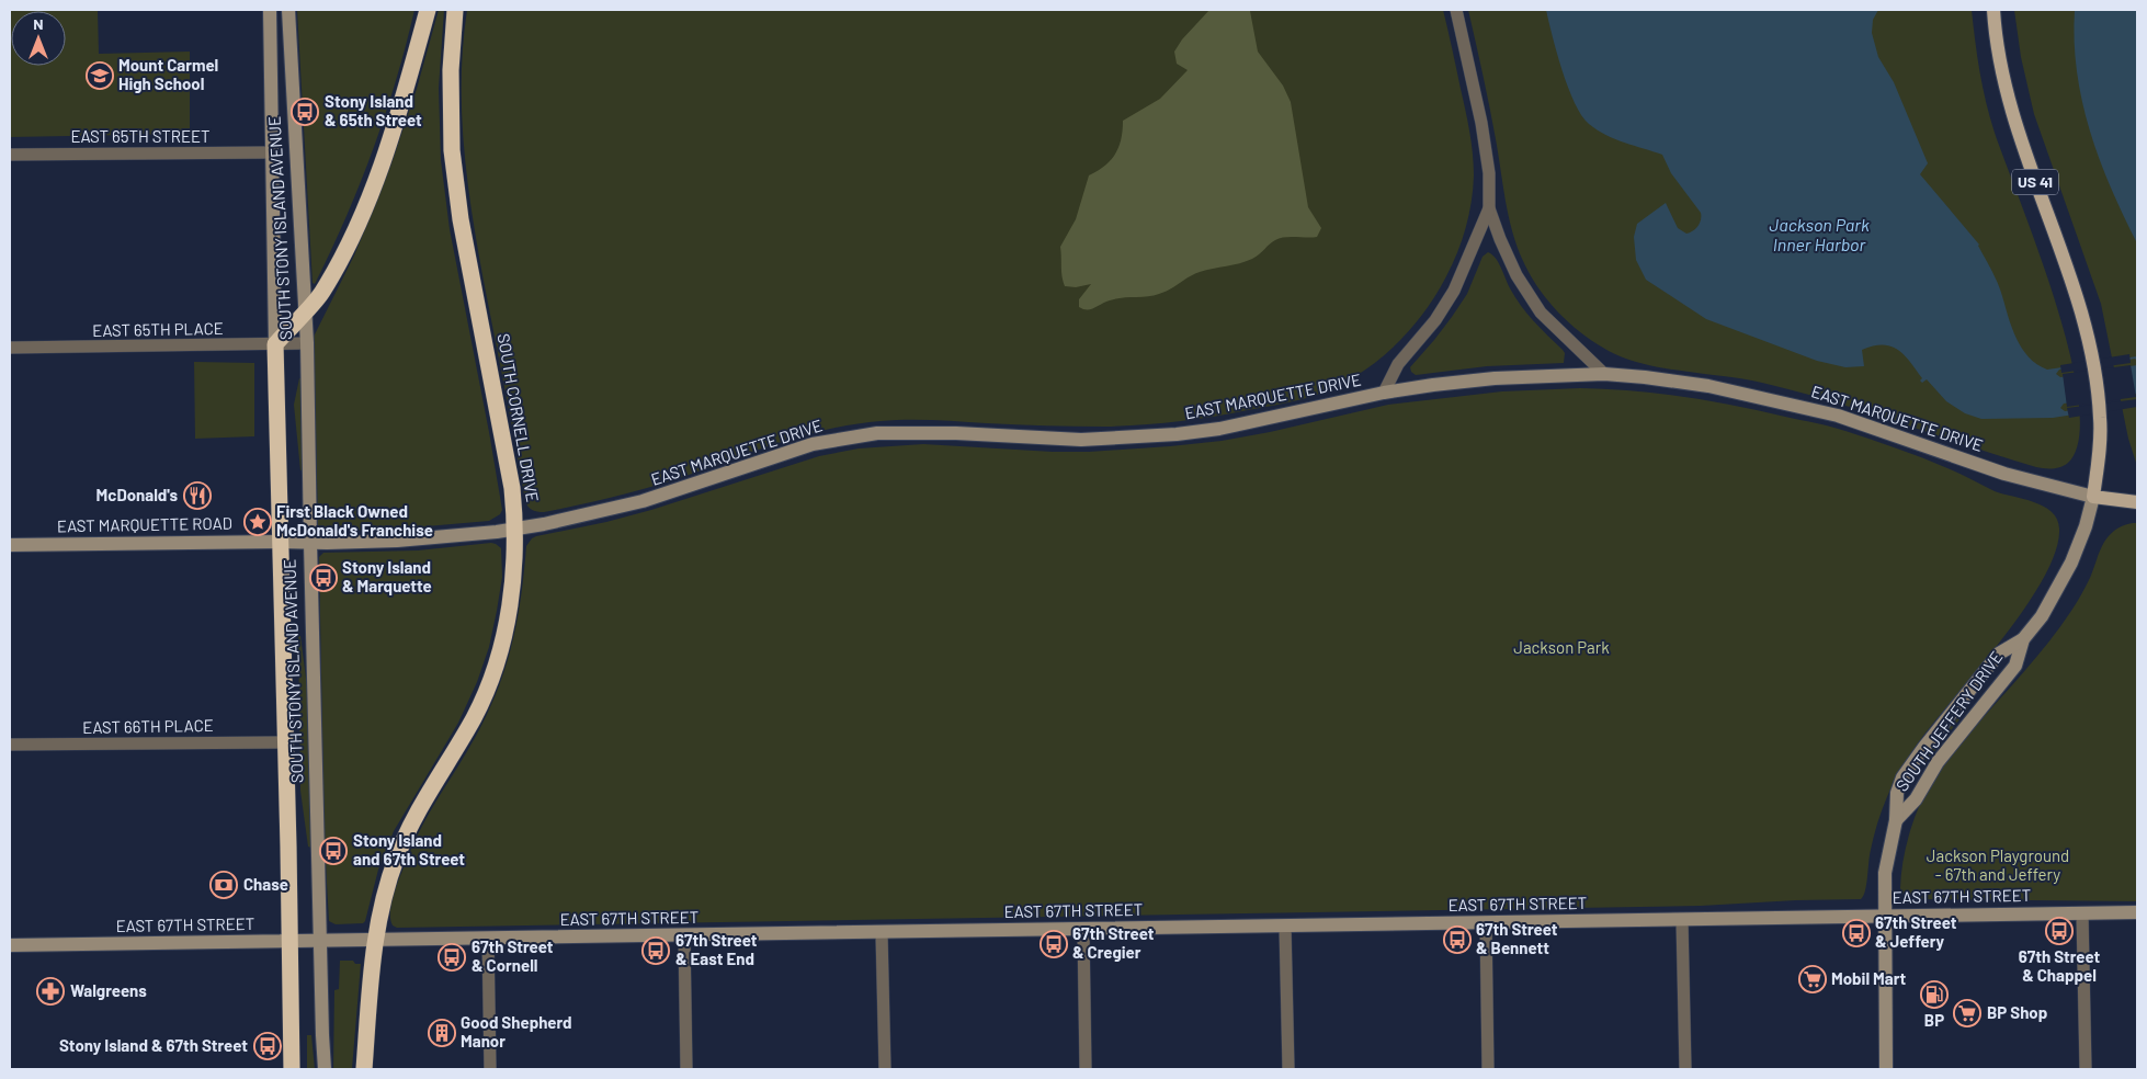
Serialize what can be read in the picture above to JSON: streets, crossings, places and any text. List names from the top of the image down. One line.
{"streets":{"highway":["SOUTH STONY ISLAND AVENUE","SOUTH CORNELL DRIVE"],"main road":["US 41","EAST MARQUETTE DRIVE"],"street":["EAST 65TH STREET","EAST 65TH PLACE","EAST MARQUETTE ROAD","SOUTH JEFFERY DRIVE","EAST 66TH PLACE","EAST 67TH STREET"]},"crossings":[["EAST 65TH STREET","SOUTH STONY ISLAND AVENUE"],["US 41","EAST MARQUETTE DRIVE"],["US 41","SOUTH JEFFERY DRIVE"],["SOUTH STONY ISLAND AVENUE","EAST 65TH PLACE"],["SOUTH STONY ISLAND AVENUE","EAST MARQUETTE DRIVE"],["SOUTH STONY ISLAND AVENUE","EAST MARQUETTE ROAD"],["SOUTH STONY ISLAND AVENUE","EAST 66TH PLACE"],["SOUTH STONY ISLAND AVENUE","EAST 67TH STREET"],["EAST MARQUETTE DRIVE","SOUTH CORNELL DRIVE"],["EAST MARQUETTE DRIVE","EAST MARQUETTE ROAD"],["EAST MARQUETTE DRIVE","SOUTH JEFFERY DRIVE"],["SOUTH CORNELL DRIVE","EAST 67TH STREET"],["SOUTH JEFFERY DRIVE","EAST 67TH STREET"]],"water":["Jackson Park Inner Harbor"],"parks":["Jackson Park","Jackson Playground - 67th and Jeffery"],"places":{"school or university":["Mount Carmel High School"],"bus stop":["Stony Island & 65th Street","Stony Island & Marquette","Stony Island and 67th Street","67th Street & Chappel","67th Street & Jeffery","67th Street & Bennett","67th Street & Cregier","67th Street & East End","67th Street & Cornell","Stony Island & 67th Street"],"restaurant":["McDonald's"],"place":["First Black Owned McDonald's Franchise"],"bank":["Chase"],"supermarket":["Mobil Mart","BP Shop"],"pharmacy":["Walgreens"],"fuel station":["BP"],"building":["Good Shepherd Manor"]},"north":"top"}
